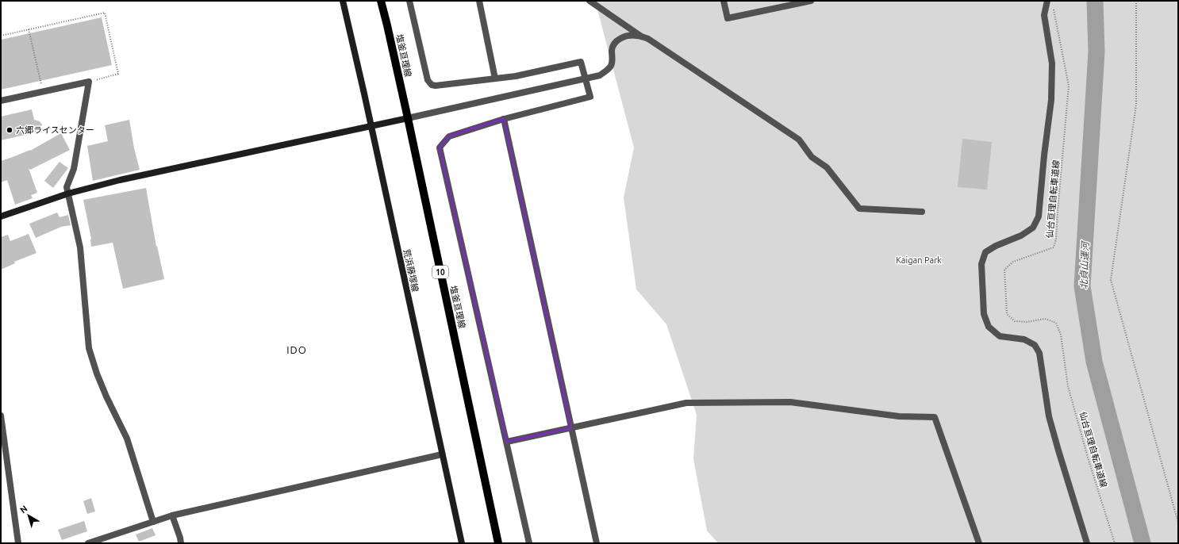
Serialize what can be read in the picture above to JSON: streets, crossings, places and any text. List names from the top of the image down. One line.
{"streets":{"main road":["塩釜亘理線","10"],"street":["荒浜藤塚線"],"path":["仙台亘理自転車道線"]},"districts":["IDO"],"water":["北貞山運河"],"parks":["Kaigan Park"],"places":["六郷ライスセンター"],"north":"top left"}
